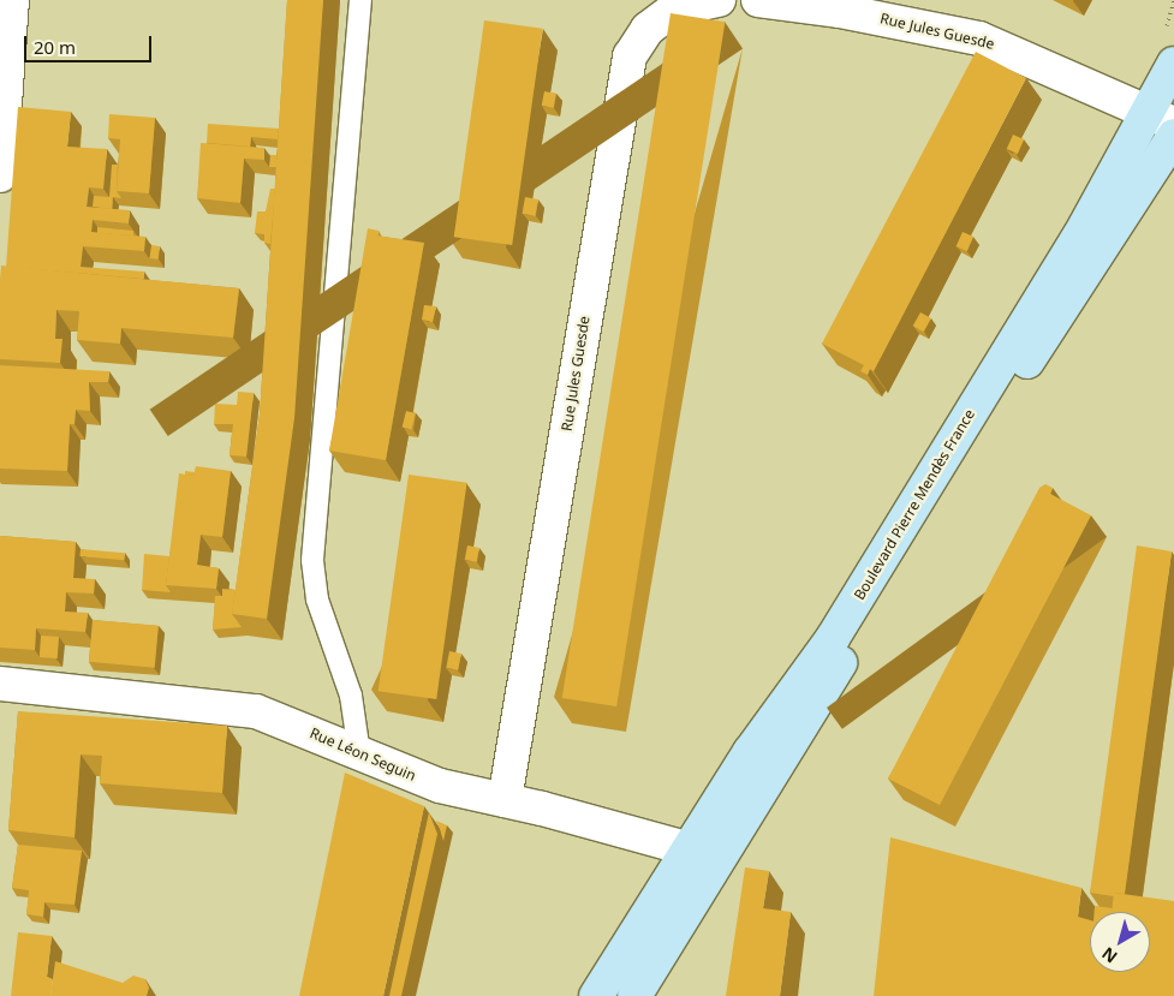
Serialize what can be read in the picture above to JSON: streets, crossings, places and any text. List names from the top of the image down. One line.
{"streets":{"main road":["Boulevard Pierre Mendès France"],"street":["Rue Jules Guesde","Rue Léon Seguin"]},"crossings":[["Rue Jules Guesde","Boulevard Pierre Mendès France"],["Rue Jules Guesde","Rue Léon Seguin"],["Boulevard Pierre Mendès France","Rue Léon Seguin"]],"scale_bar":"20 m","north":"bottom left"}
